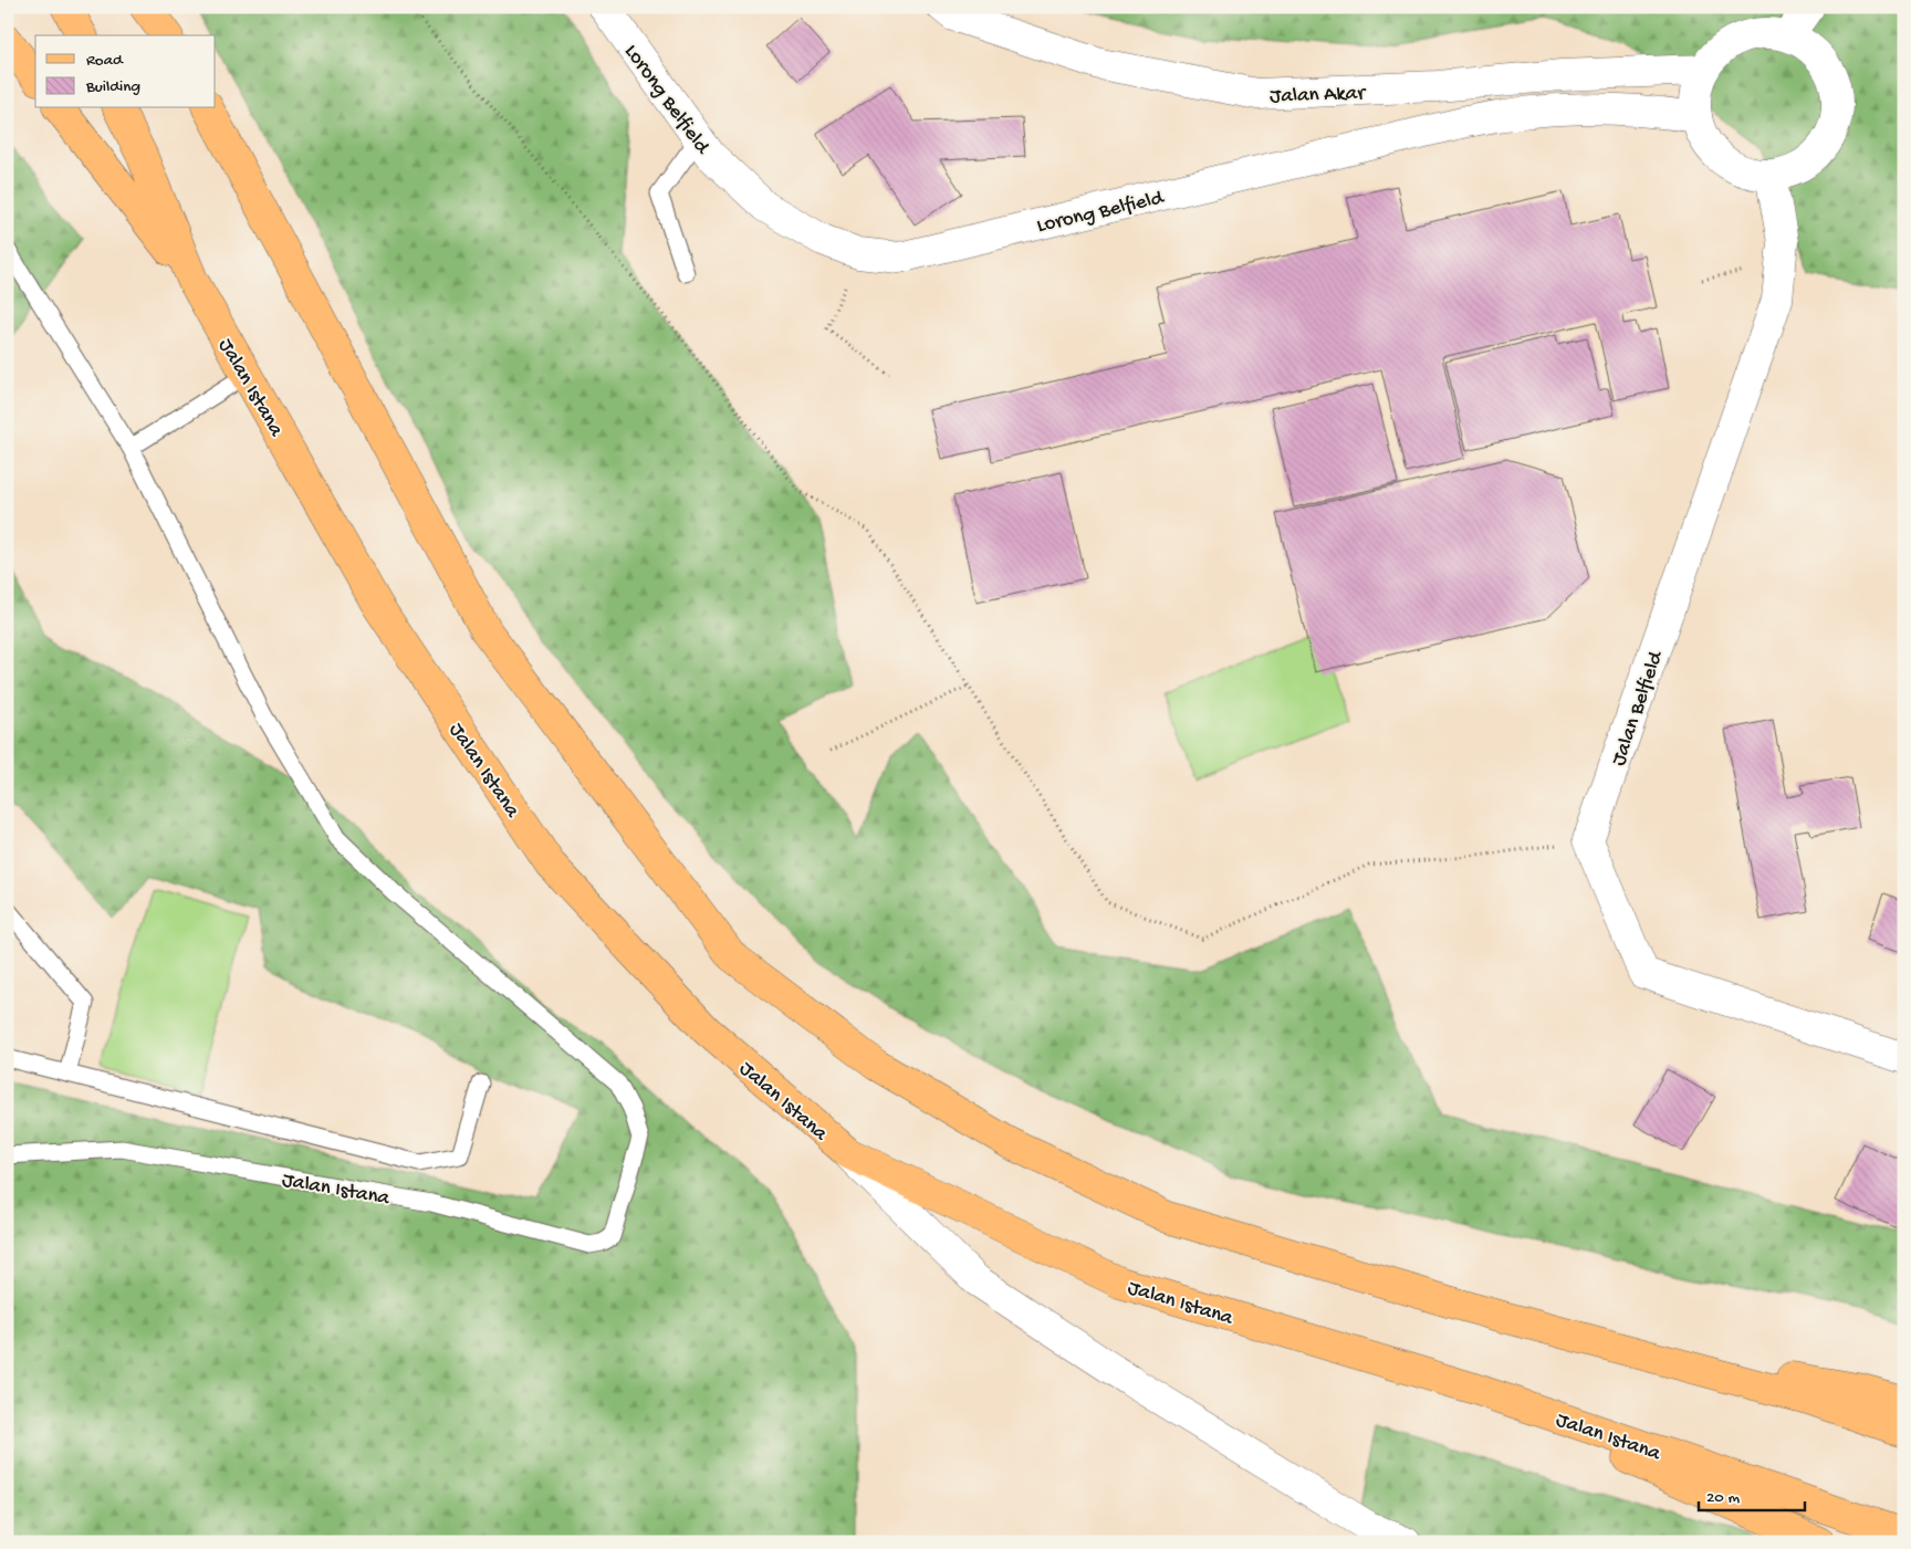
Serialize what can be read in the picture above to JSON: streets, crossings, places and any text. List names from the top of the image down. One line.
{"streets":{"main road":["Jalan Istana"],"street":["Jalan Akar","Lorong Belfield","Jalan Belfield"]},"crossings":[["Jalan Akar","Lorong Belfield"],["Jalan Akar","Jalan Belfield"],["Lorong Belfield","Jalan Belfield"]],"legend":["Road","Building"],"scale_bar":"20 m"}
